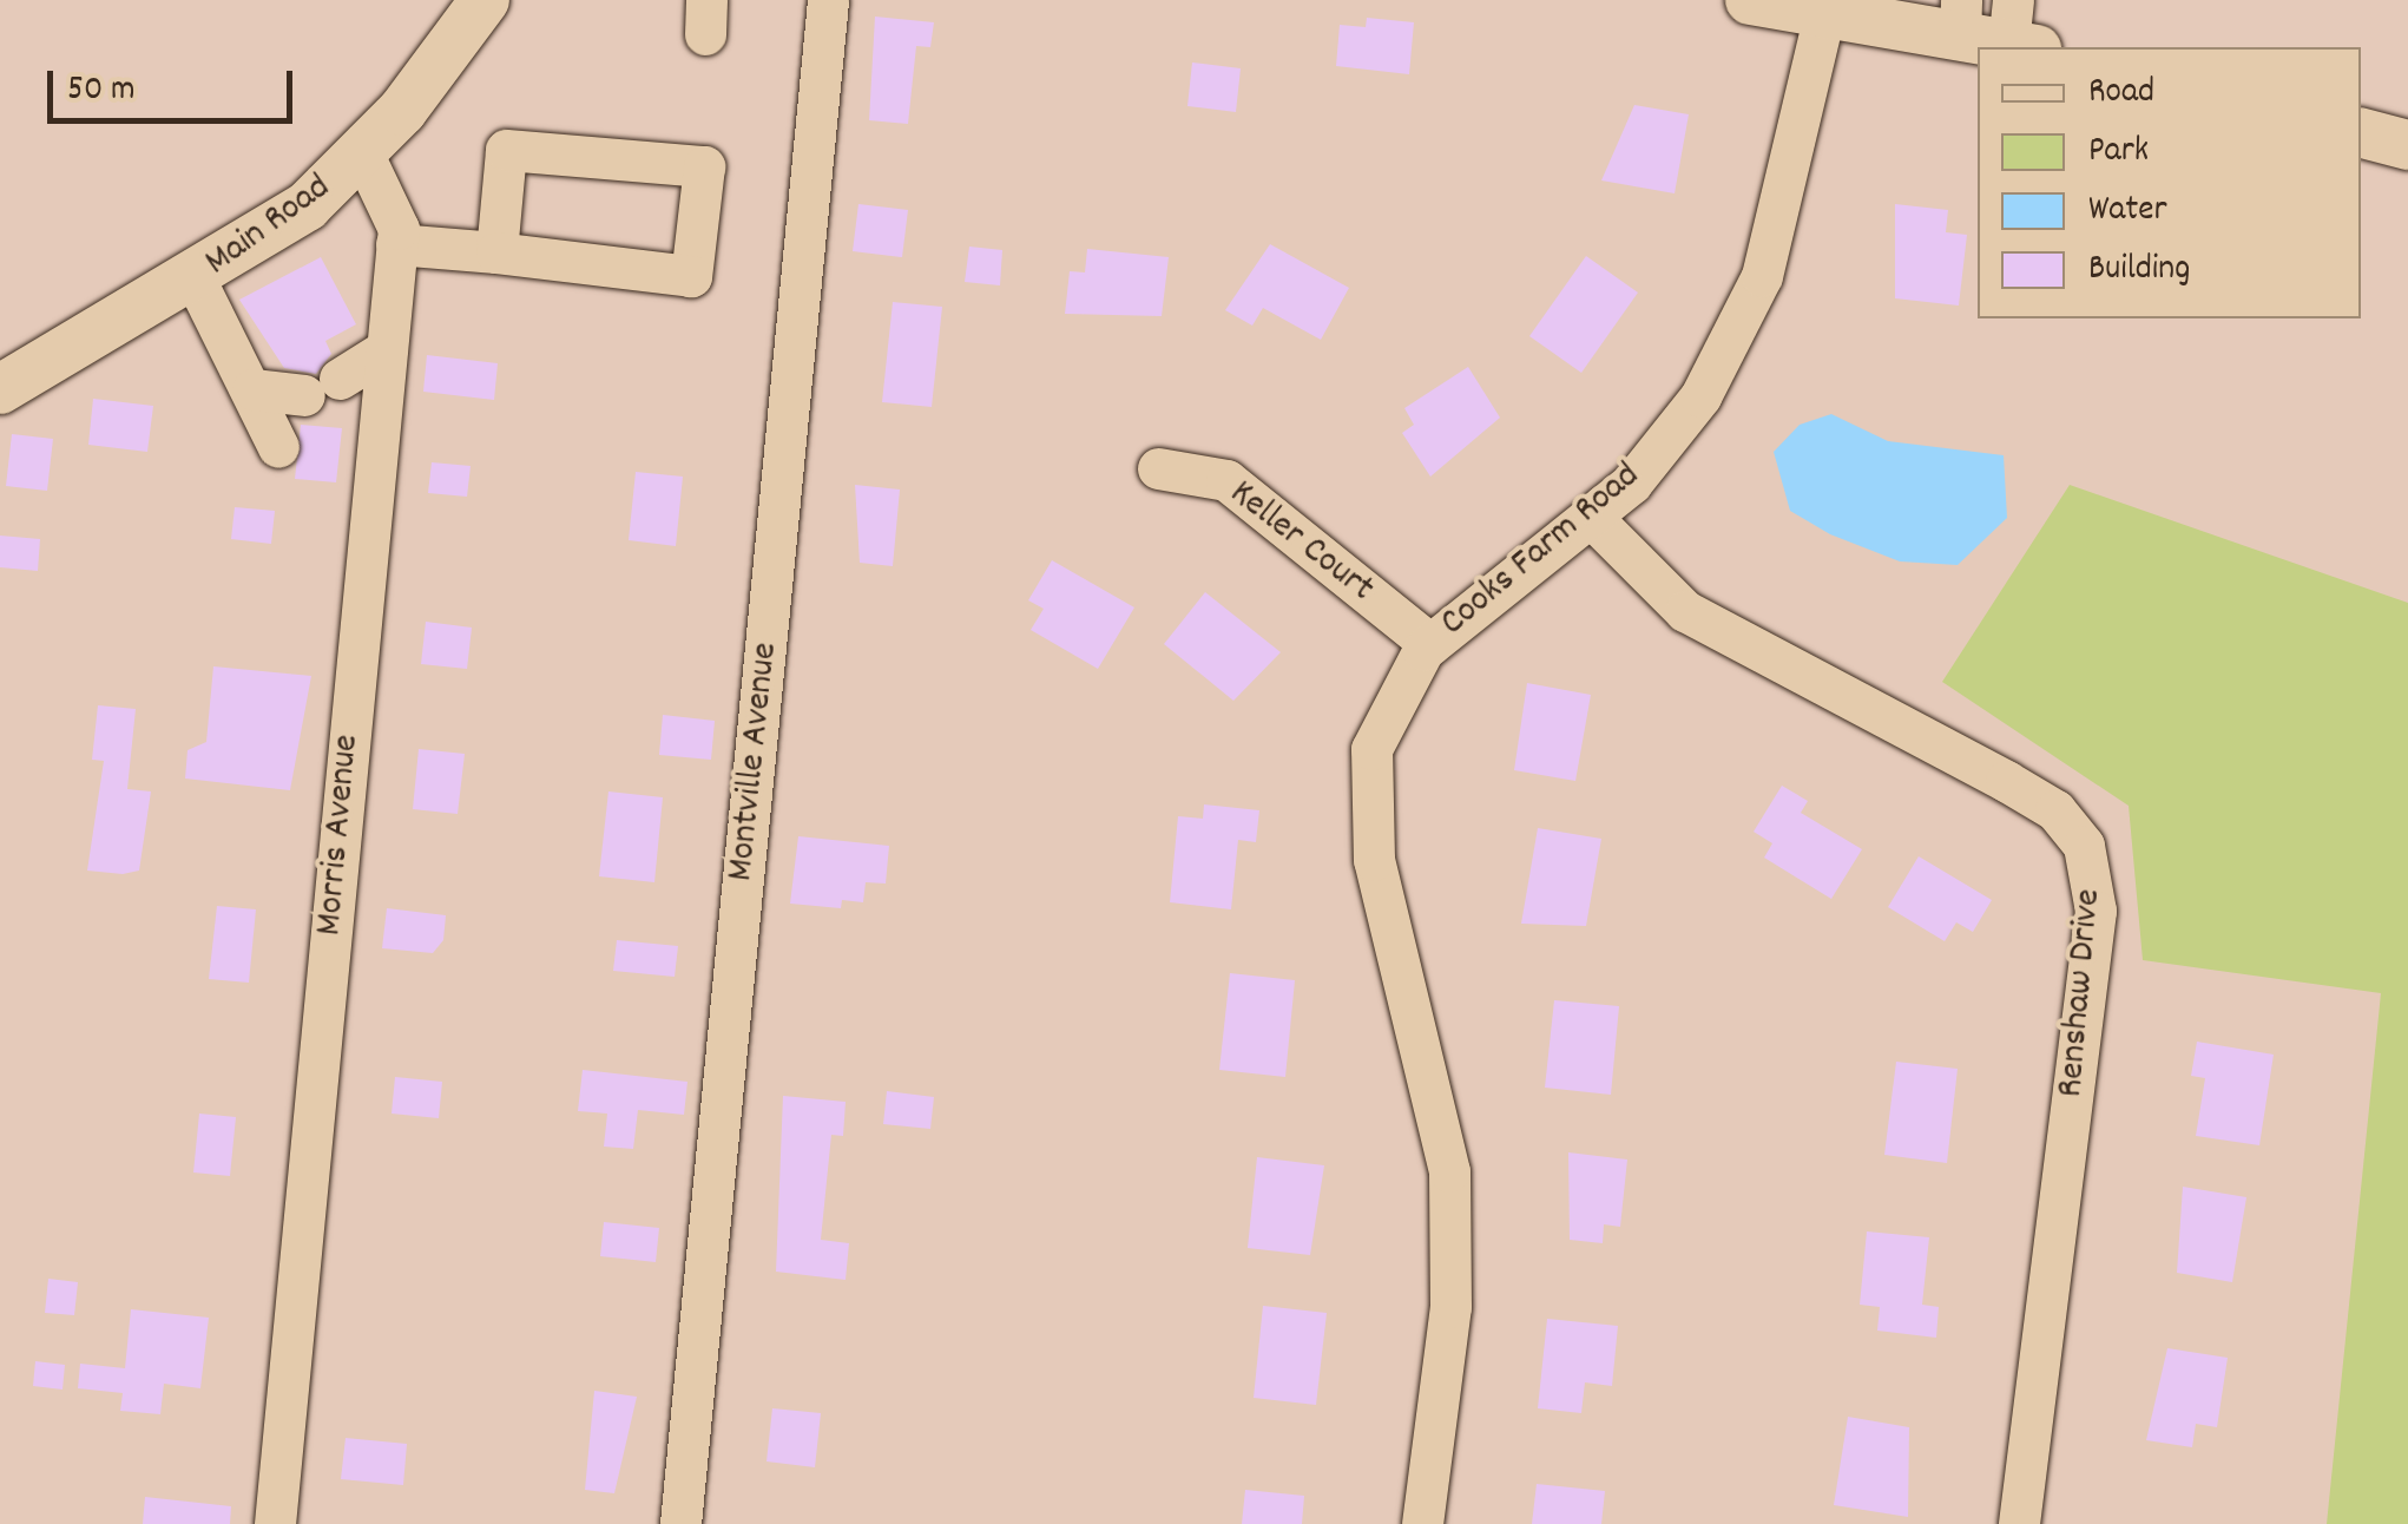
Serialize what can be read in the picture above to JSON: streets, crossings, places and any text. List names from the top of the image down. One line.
{"streets":{"main road":["Main Road"],"street":["Keller Court","Cooks Farm Road","Montville Avenue","Morris Avenue","Renshaw Drive"]},"crossings":[["Main Road","Morris Avenue"],["Keller Court","Cooks Farm Road"],["Cooks Farm Road","Renshaw Drive"]],"legend":["Road","Park","Water","Building"],"scale_bar":"50 m"}
